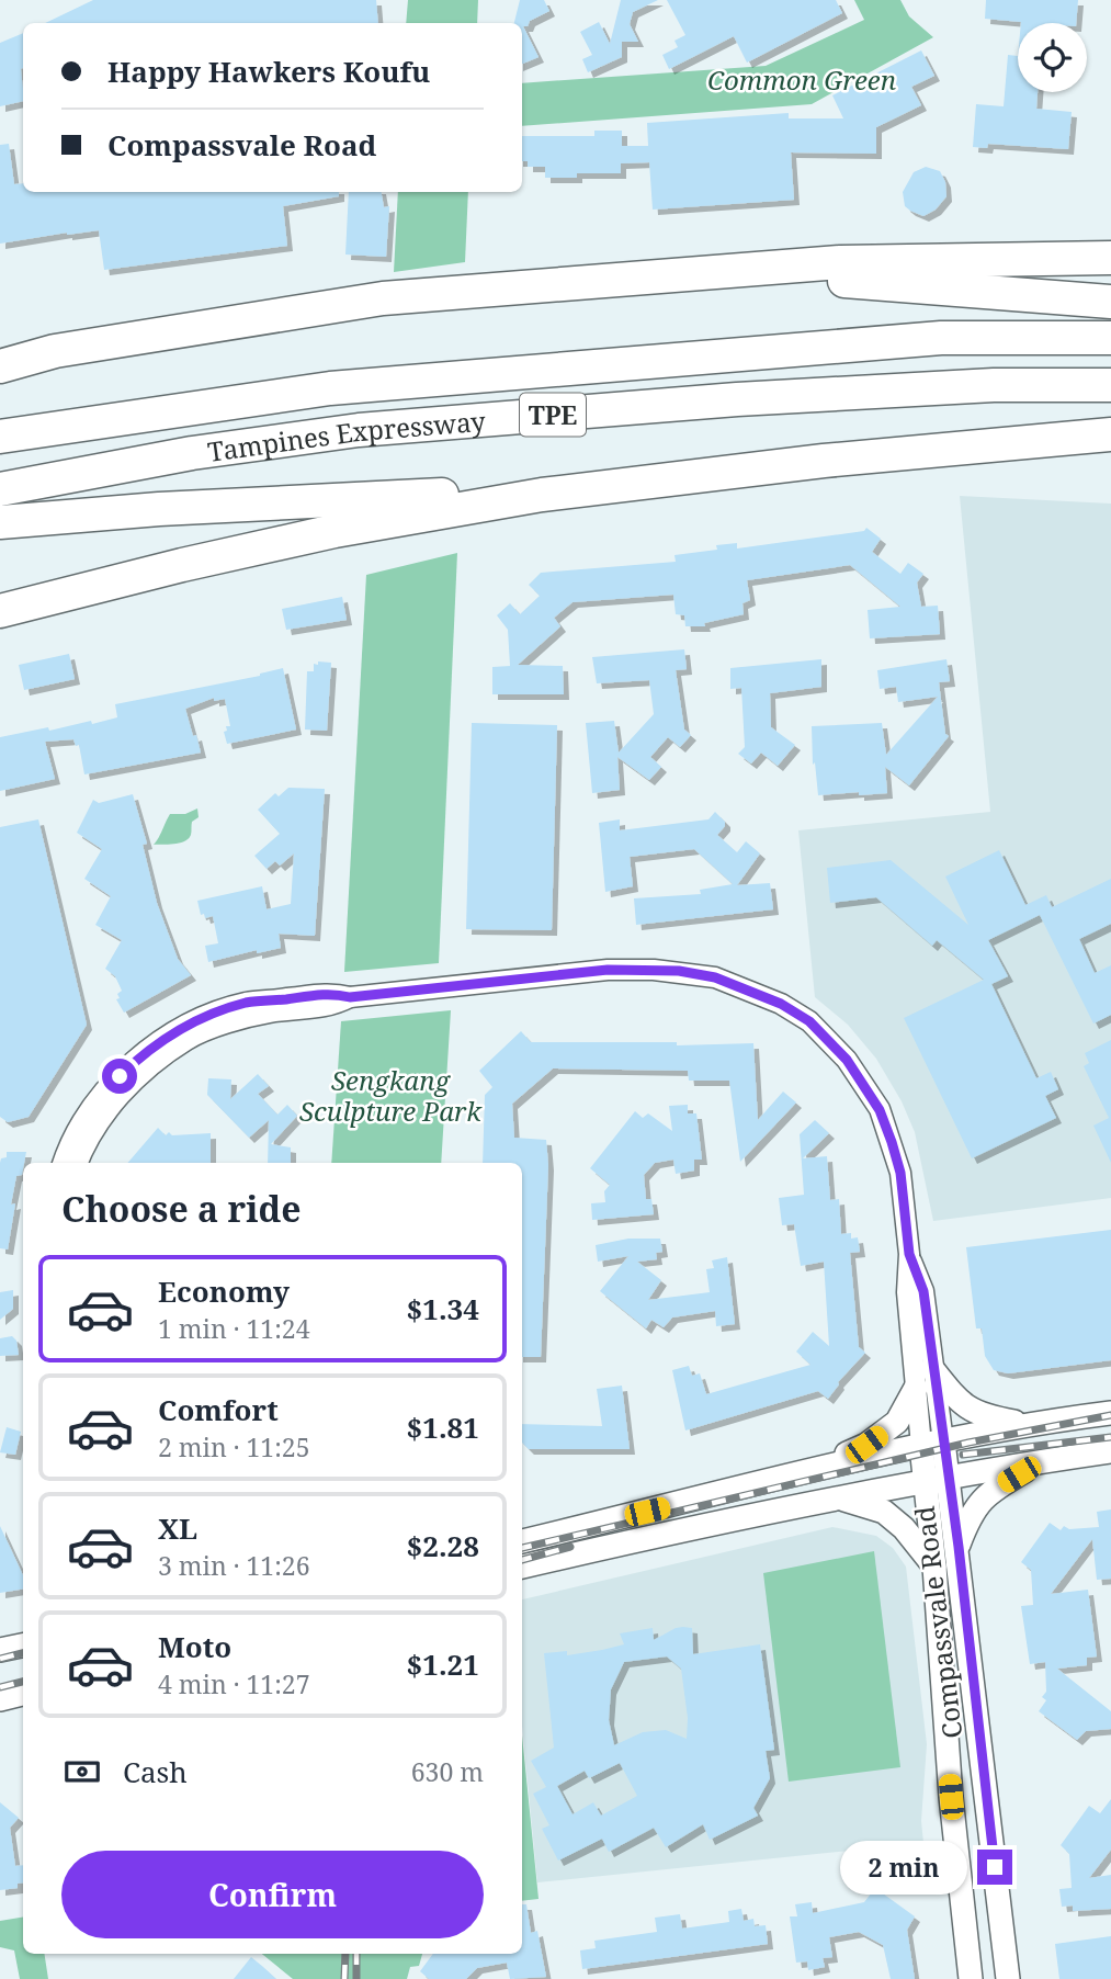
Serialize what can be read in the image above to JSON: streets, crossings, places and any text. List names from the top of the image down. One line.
{"streets":{"highway":["TPE","Tampines Expressway"],"street":["Compassvale Road"]},"parks":["Common Green","Sengkang Sculpture Park"],"page":{"banner":["Happy Hawkers Koufu","Compassvale Road"],"heading":"Choose a ride","list":[{"name":"Economy","note":"1 min · 11:24","value":"$1.34"},{"name":"Comfort","note":"2 min · 11:25","value":"$1.81"},{"name":"XL","note":"3 min · 11:26","value":"$2.28"},{"name":"Moto","note":"4 min · 11:27","value":"$1.21"}],"pay":["Cash","630 m"],"buttons":"Confirm","bubble":"2 min"}}
